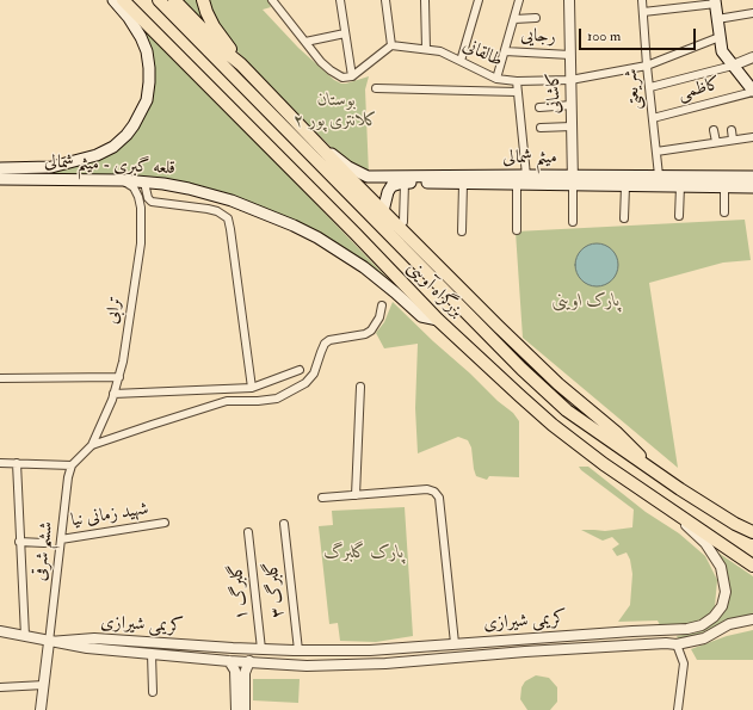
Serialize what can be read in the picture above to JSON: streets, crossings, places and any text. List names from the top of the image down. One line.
{"streets":{"highway":["بزرگراه آوینی"],"main road":["میثم شمالی","قلعه گبری - میثم شمالی"],"street":["رجایی","طالقانی","شریعتی","کاظمی","کاشانی","ترابی","شهید زمانی نیا","ششم شرقی","گلبرگ ۳","گلبرگ ۱","کریمی شیرازی"]},"crossings":[["رجایی","کاشانی"],["طالقانی","شریعتی"],["طالقانی","کاشانی"],["شریعتی","کاظمی"],["شریعتی","میثم شمالی"],["کاشانی","میثم شمالی"],["قلعه گبری - میثم شمالی","بزرگراه آوینی"],["قلعه گبری - میثم شمالی","ترابی"],["بزرگراه آوینی","کریمی شیرازی"],["شهید زمانی نیا","ششم شرقی"],["ششم شرقی","کریمی شیرازی"],["گلبرگ ۳","کریمی شیرازی"],["گلبرگ ۱","کریمی شیرازی"]],"parks":["بوستان کلانتری پور ۲","پارک اوینی","پارک گلبرگ"],"scale_bar":"100 m"}
